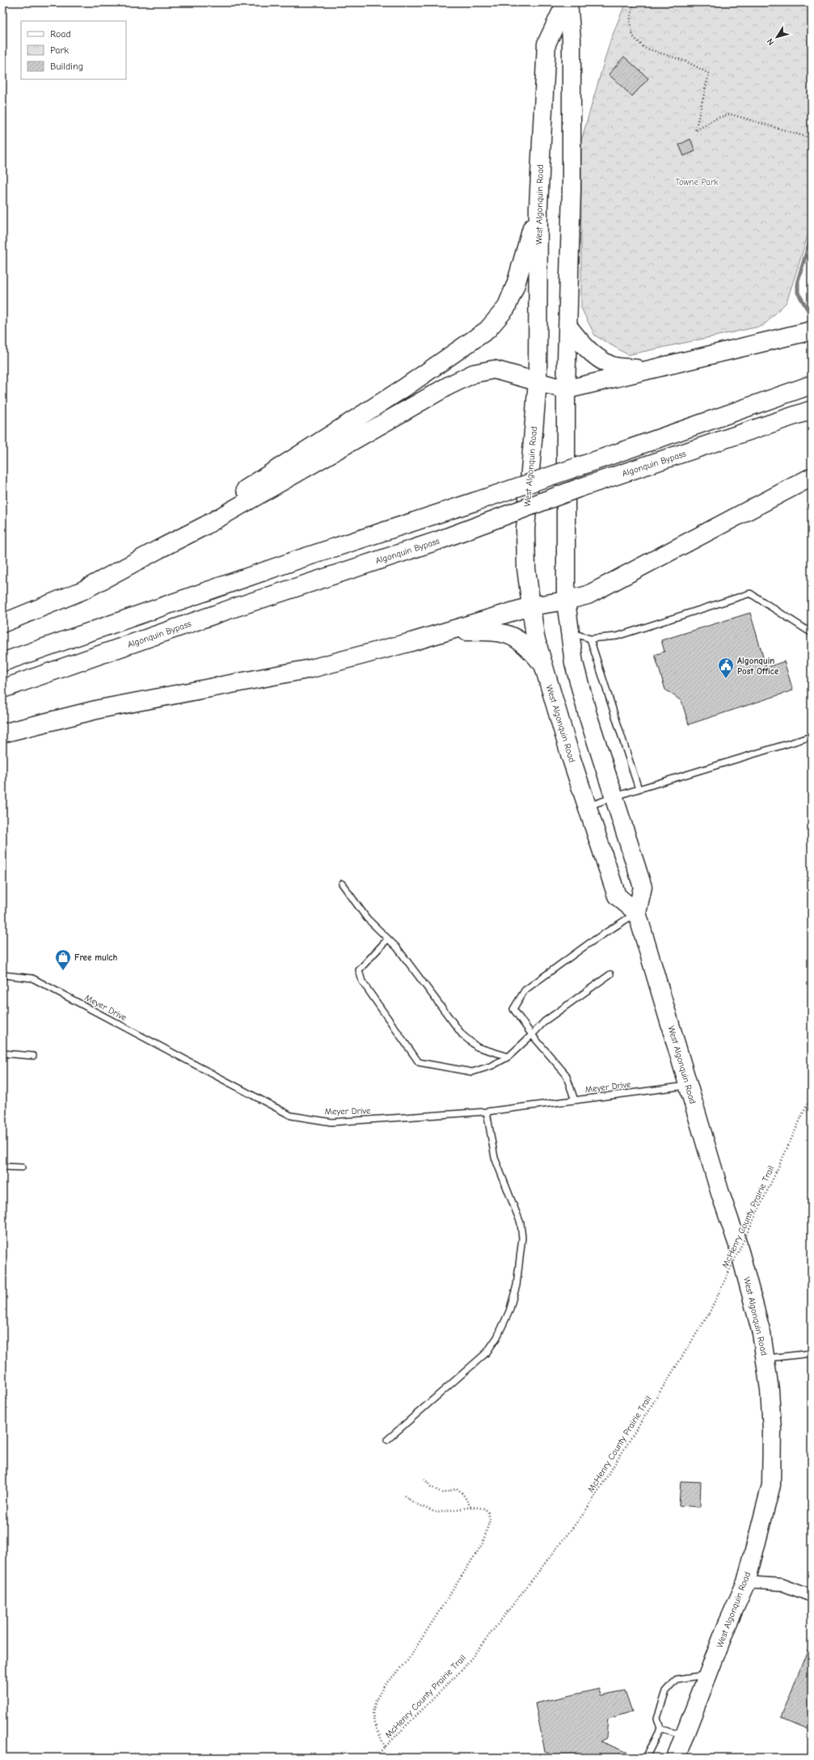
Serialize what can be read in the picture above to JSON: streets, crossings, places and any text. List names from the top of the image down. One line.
{"streets":{"main road":["West Algonquin Road","Algonquin Bypass"],"lane":["Meyer Drive"],"path":["McHenry County Prairie Trail"]},"crossings":[["West Algonquin Road","Meyer Drive"]],"parks":["Towne Park"],"places":{"public building":["Algonquin Post Office"],"shop":["Free mulch"]},"legend":["Road","Park","Building"],"north":"bottom left"}
